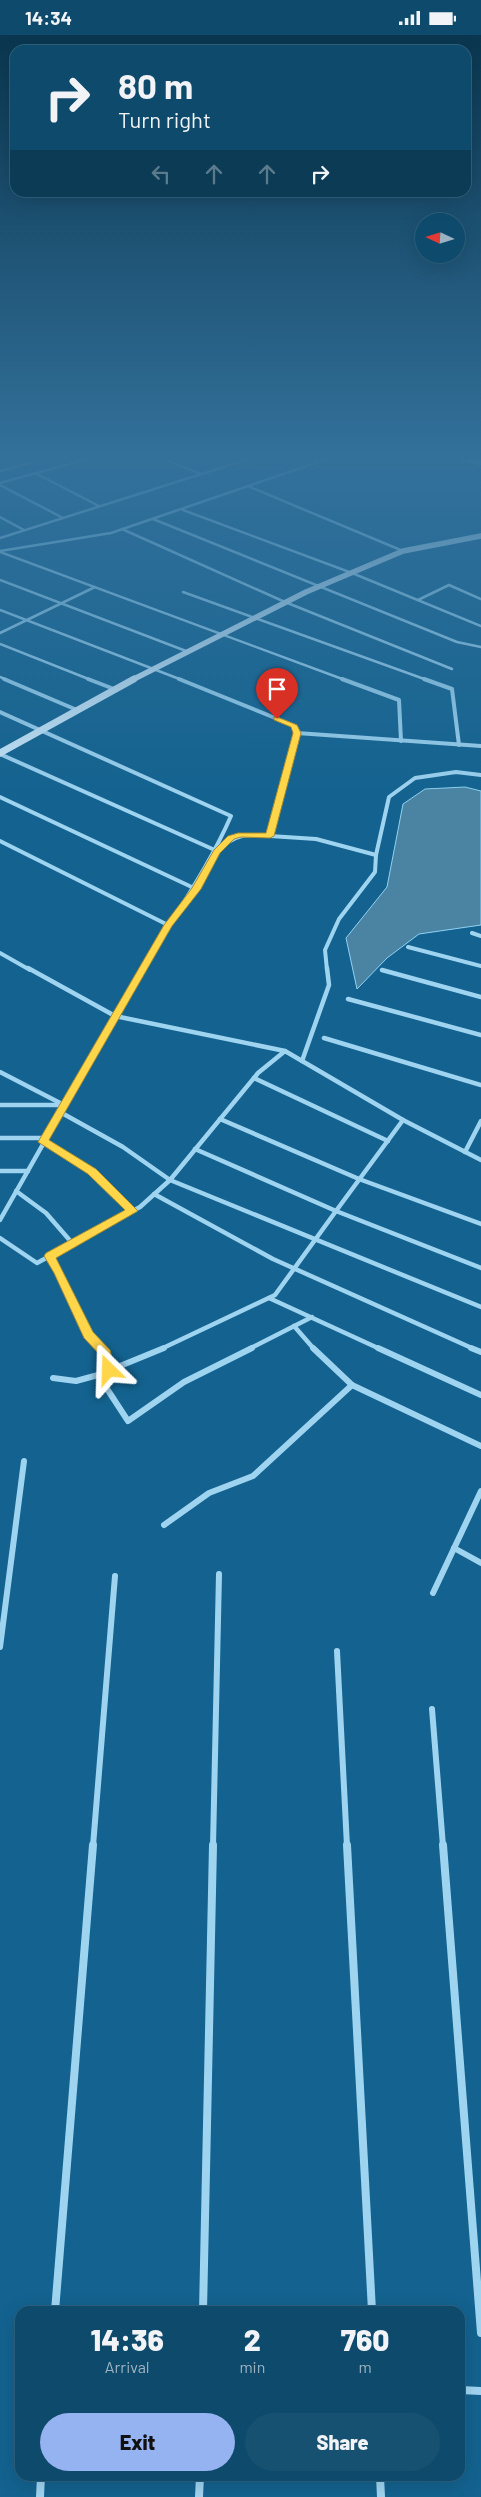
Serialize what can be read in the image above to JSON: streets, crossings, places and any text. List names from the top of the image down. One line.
{"north":"left","page":{"status":"14:34","turn":["80 m","Turn right"],"eta":["14:36","Arrival","2","min","760","m"],"buttons":["Exit","Share"]}}
